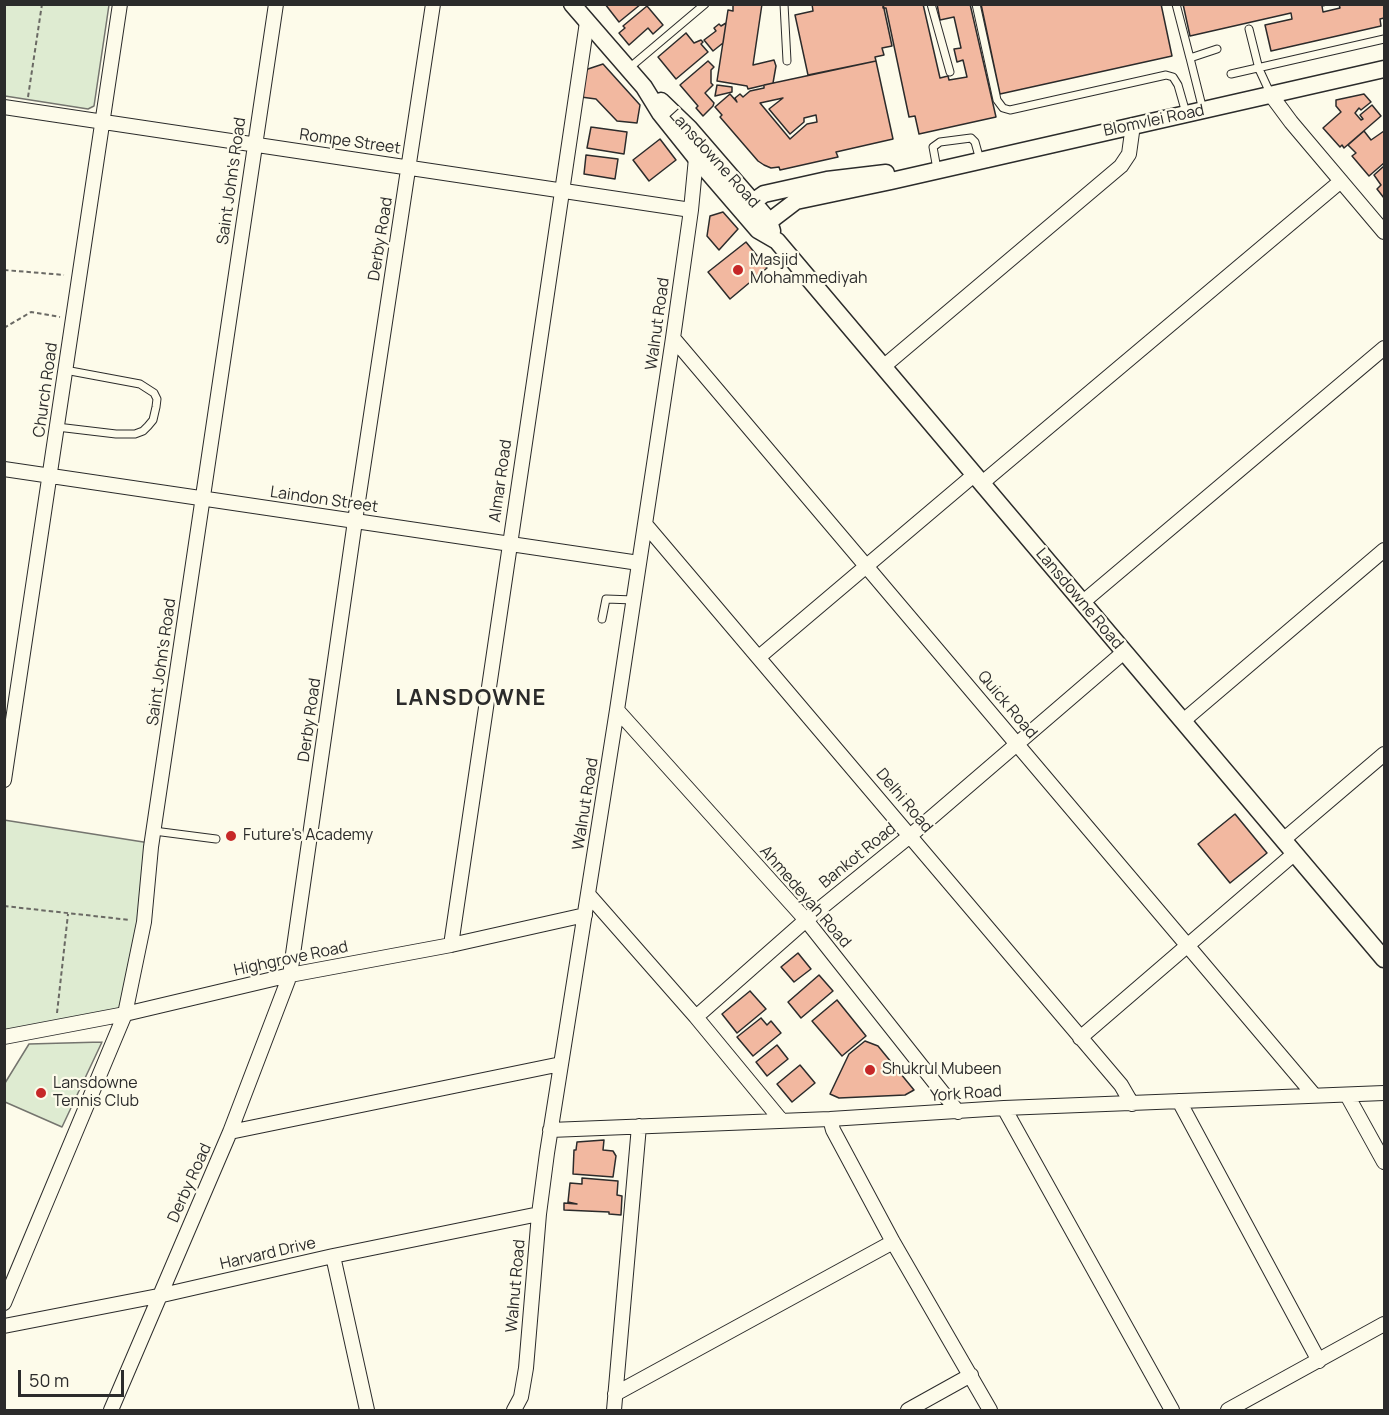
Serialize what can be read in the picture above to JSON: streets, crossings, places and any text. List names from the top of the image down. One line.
{"streets":{"street":["Blomvlei Road","Rompe Street","Lansdowne Road","Saint John's Road","Derby Road","Walnut Road","Church Road","Almar Road","Laindon Street","Quick Road","Delhi Road","Bankot Road","Ahmedeyah Road","Highgrove Road","York Road","Harvard Drive"]},"crossings":[["Blomvlei Road","Lansdowne Road"],["Rompe Street","Saint John's Road"],["Rompe Street","Derby Road"],["Rompe Street","Walnut Road"],["Rompe Street","Church Road"],["Rompe Street","Almar Road"],["Lansdowne Road","Walnut Road"],["Lansdowne Road","Almar Road"],["Lansdowne Road","Bankot Road"],["Saint John's Road","Laindon Street"],["Saint John's Road","Highgrove Road"],["Derby Road","Laindon Street"],["Derby Road","Highgrove Road"],["Derby Road","Harvard Drive"],["Walnut Road","Laindon Street"],["Walnut Road","Quick Road"],["Walnut Road","Delhi Road"],["Walnut Road","Ahmedeyah Road"],["Walnut Road","Highgrove Road"],["Walnut Road","York Road"],["Walnut Road","Harvard Drive"],["Church Road","Laindon Street"],["Almar Road","Laindon Street"],["Almar Road","Highgrove Road"],["Quick Road","Bankot Road"],["Quick Road","York Road"],["Delhi Road","Bankot Road"],["Delhi Road","York Road"],["Bankot Road","Ahmedeyah Road"],["Ahmedeyah Road","York Road"]],"districts":["LANSDOWNE"],"places":["Masjid Mohammediyah","Future's Academy","Shukrul Mubeen","Lansdowne Tennis Club"],"scale_bar":"50 m"}
